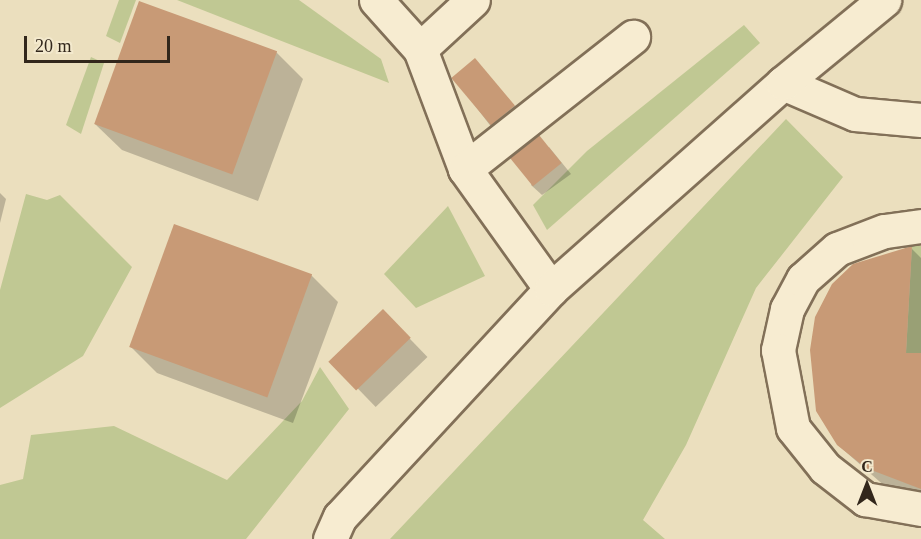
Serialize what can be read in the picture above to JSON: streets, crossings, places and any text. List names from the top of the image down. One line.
{"scale_bar":"20 m","north":"top"}
